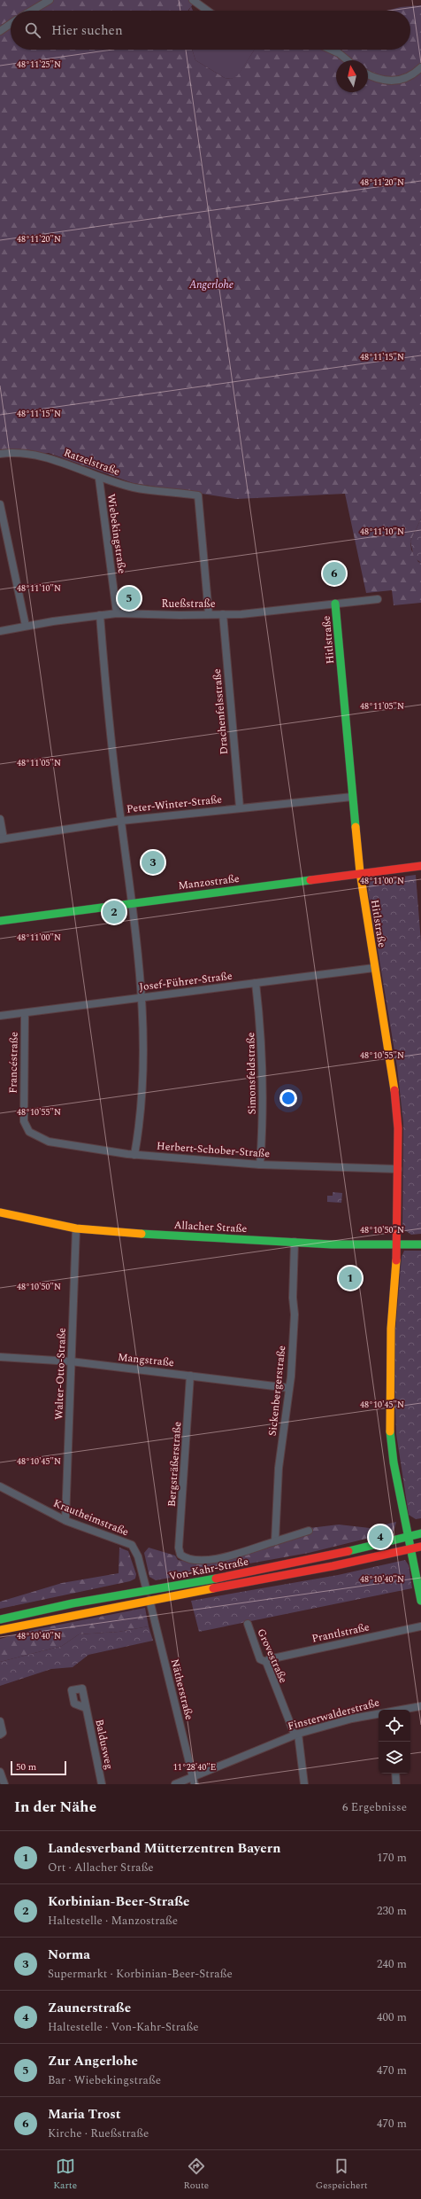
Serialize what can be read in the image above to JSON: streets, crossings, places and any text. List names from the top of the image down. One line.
{"streets":{"street":["Ratzelstraße","Wiebekingstraße","Rueßstraße","Hitlstraße","Drachenfelsstraße","Peter-Winter-Straße","Manzostraße","Josef-Führer-Straße","Francéstraße","Simonsfeldstraße","Herbert-Schober-Straße","Allacher Straße","Mangstraße","Walter-Otto-Straße","Sickenbergerstraße","Bergsträßerstraße","Krautheimstraße","Von-Kahr-Straße","Prantlstraße","Grovestraße","Nätherstraße","Finsterwalderstraße","Baldusweg"]},"crossings":[["Ratzelstraße","Wiebekingstraße"],["Ratzelstraße","Rueßstraße"],["Wiebekingstraße","Rueßstraße"],["Rueßstraße","Hitlstraße"],["Rueßstraße","Drachenfelsstraße"],["Hitlstraße","Peter-Winter-Straße"],["Hitlstraße","Manzostraße"],["Hitlstraße","Josef-Führer-Straße"],["Hitlstraße","Herbert-Schober-Straße"],["Hitlstraße","Allacher Straße"],["Hitlstraße","Von-Kahr-Straße"],["Drachenfelsstraße","Peter-Winter-Straße"],["Josef-Führer-Straße","Francéstraße"],["Josef-Führer-Straße","Simonsfeldstraße"],["Francéstraße","Herbert-Schober-Straße"],["Simonsfeldstraße","Herbert-Schober-Straße"],["Allacher Straße","Walter-Otto-Straße"],["Allacher Straße","Sickenbergerstraße"],["Mangstraße","Walter-Otto-Straße"],["Mangstraße","Sickenbergerstraße"],["Mangstraße","Bergsträßerstraße"],["Walter-Otto-Straße","Krautheimstraße"],["Sickenbergerstraße","Bergsträßerstraße"],["Krautheimstraße","Von-Kahr-Straße"],["Von-Kahr-Straße","Nätherstraße"],["Prantlstraße","Grovestraße"],["Grovestraße","Finsterwalderstraße"],["Nätherstraße","Finsterwalderstraße"]],"parks":["Angerlohe"],"scale_bar":"50 m","north":"top","page":{"search":"Hier suchen","pins":["6","5","3","2","1","4"],"scale":"50 m","heading":["In der Nähe","6 Ergebnisse"],"list":[{"mark":"1","name":"Landesverband Mütterzentren Bayern","note":"Ort · Allacher Straße","value":"170 m"},{"mark":"2","name":"Korbinian-Beer-Straße","note":"Haltestelle · Manzostraße","value":"230 m"},{"mark":"3","name":"Norma","note":"Supermarkt · Korbinian-Beer-Straße","value":"240 m"},{"mark":"4","name":"Zaunerstraße","note":"Haltestelle · Von-Kahr-Straße","value":"400 m"},{"mark":"5","name":"Zur Angerlohe","note":"Bar · Wiebekingstraße","value":"470 m"},{"mark":"6","name":"Maria Trost","note":"Kirche · Rueßstraße","value":"470 m"}],"nav":["Karte","Route","Gespeichert"]},"coordinates":["48°11'25\"N","48°11'20\"N","48°11'15\"N","48°11'10\"N","48°11'05\"N","48°11'00\"N","48°10'55\"N","48°10'50\"N","48°10'45\"N","48°10'40\"N","11°28'40\"E"]}
